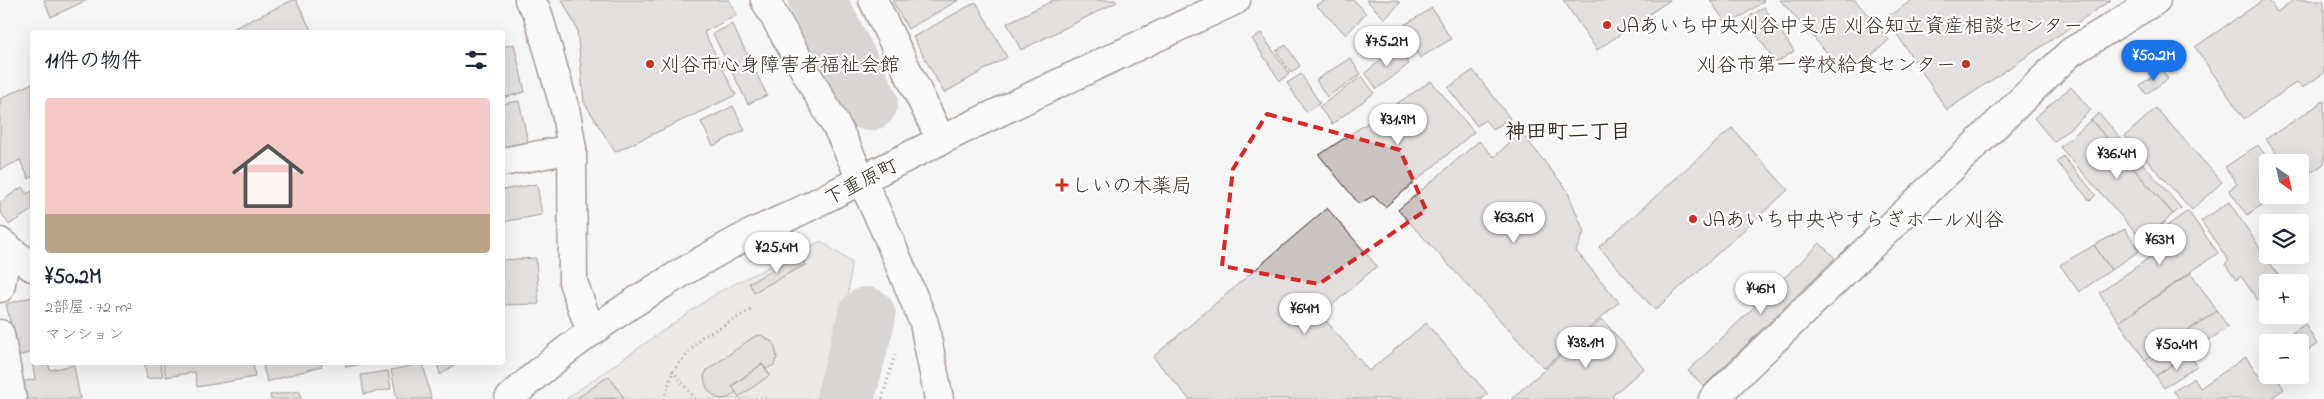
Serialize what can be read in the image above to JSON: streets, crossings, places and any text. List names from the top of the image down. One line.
{"streets":{"street":["下重原町"]},"districts":["神田町二丁目"],"places":{"other":["JAあいち中央刈谷中支店 刈谷知立資産相談センター","刈谷市心身障害者福祉会館","刈谷市第一学校給食センター","JAあいち中央やすらぎホール刈谷"],"health":["しいの木薬局"]},"north":"bottom right","page":{"price":["¥75.2M","¥50.2M","¥31.9M","¥36.4M","¥63.6M","¥63M","¥25.4M","¥46M","¥64M","¥38.1M","¥50.4M"],"heading":"11件の物件","list":[{"name":"¥50.2M","note":"2部屋 · 72 m² · マンション"}],"map_buttons":["+","−"]}}
